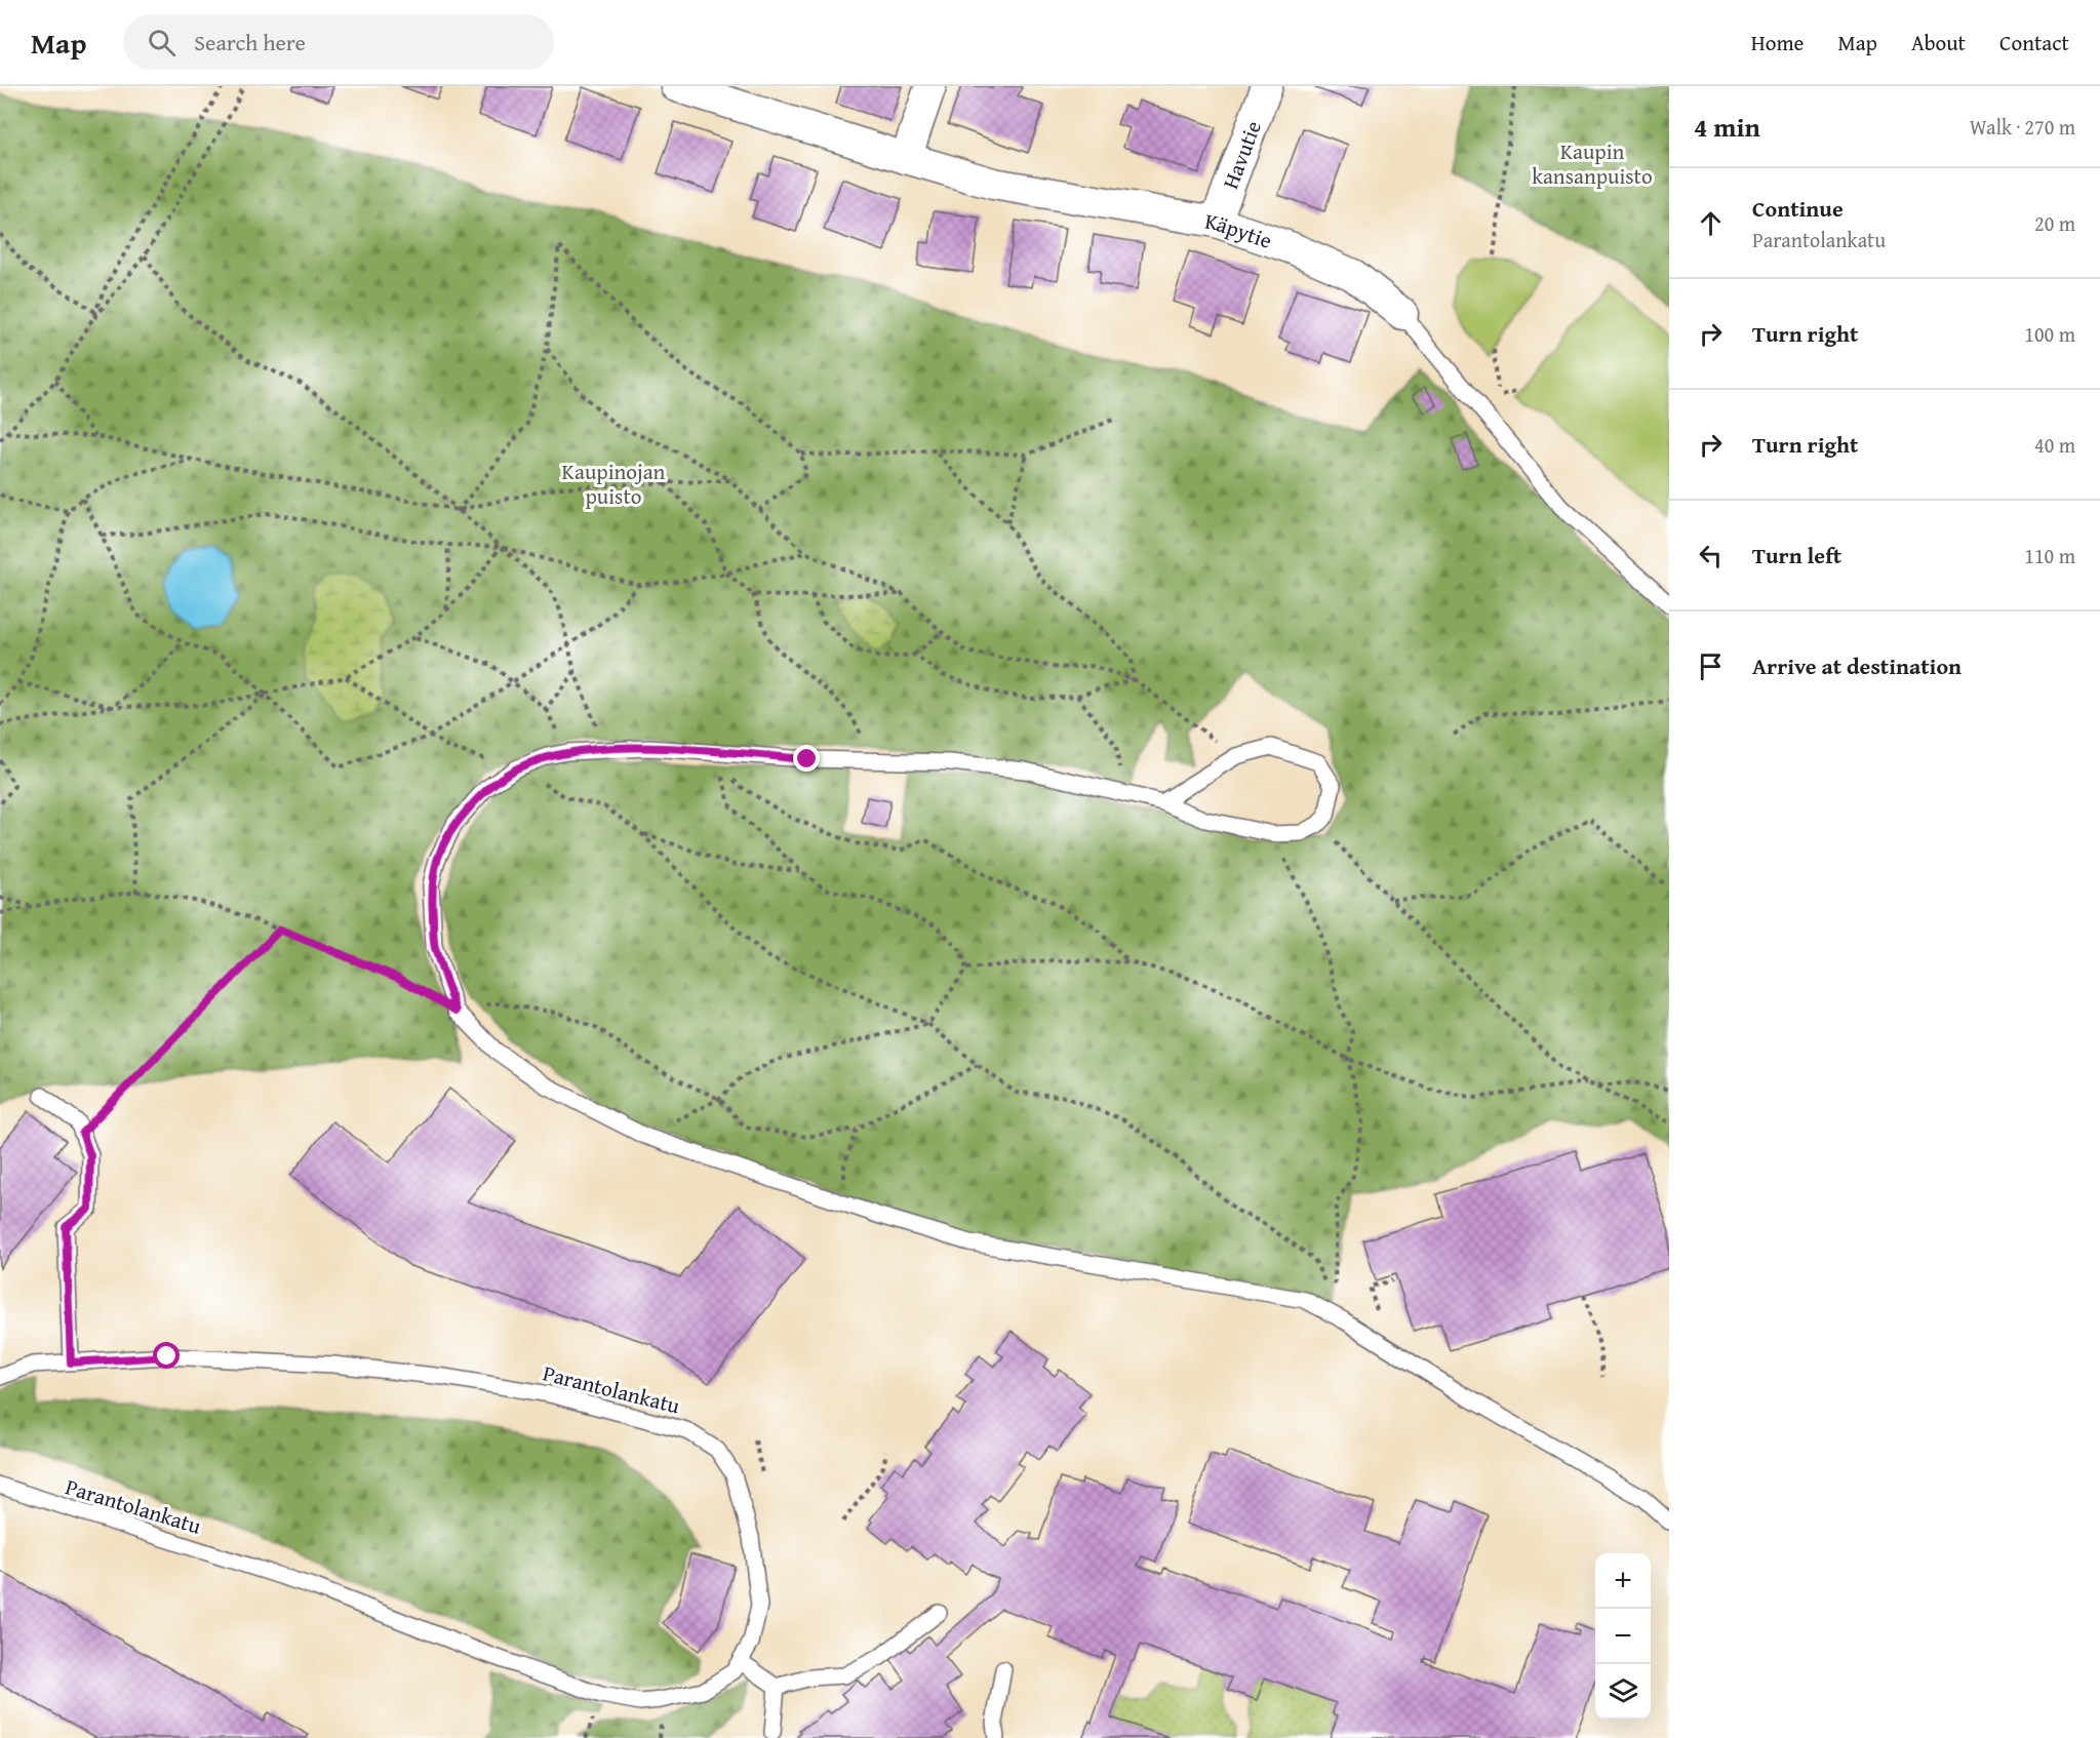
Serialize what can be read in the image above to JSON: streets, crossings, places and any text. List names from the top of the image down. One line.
{"streets":{"street":["Havutie","Käpytie"],"lane":["Parantolankatu"]},"crossings":[["Havutie","Käpytie"]],"parks":["Kaupin kansanpuisto","Kaupinojan puisto"],"page":{"header":"Map","search":"Search here","nav":["Home","Map","About","Contact"],"heading":["4 min","Walk · 270 m"],"list":[["Continue","Parantolankatu","20 m"],["Turn right","100 m"],["Turn right","40 m"],["Turn left","110 m"],"Arrive at destination"],"map_buttons":["+","−"]}}
